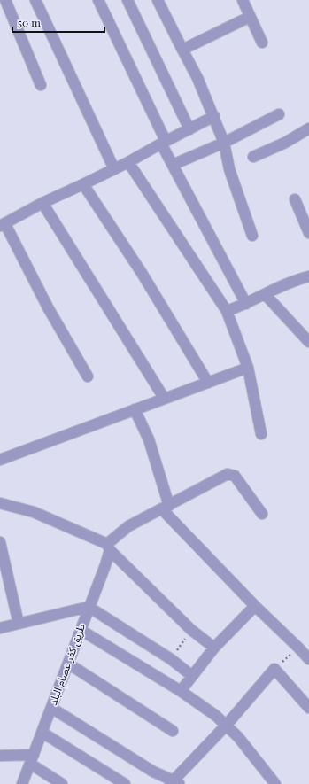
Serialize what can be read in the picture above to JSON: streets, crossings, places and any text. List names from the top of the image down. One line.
{"streets":{"street":["طريق كفر عصام البلد"]},"scale_bar":"50 m"}
